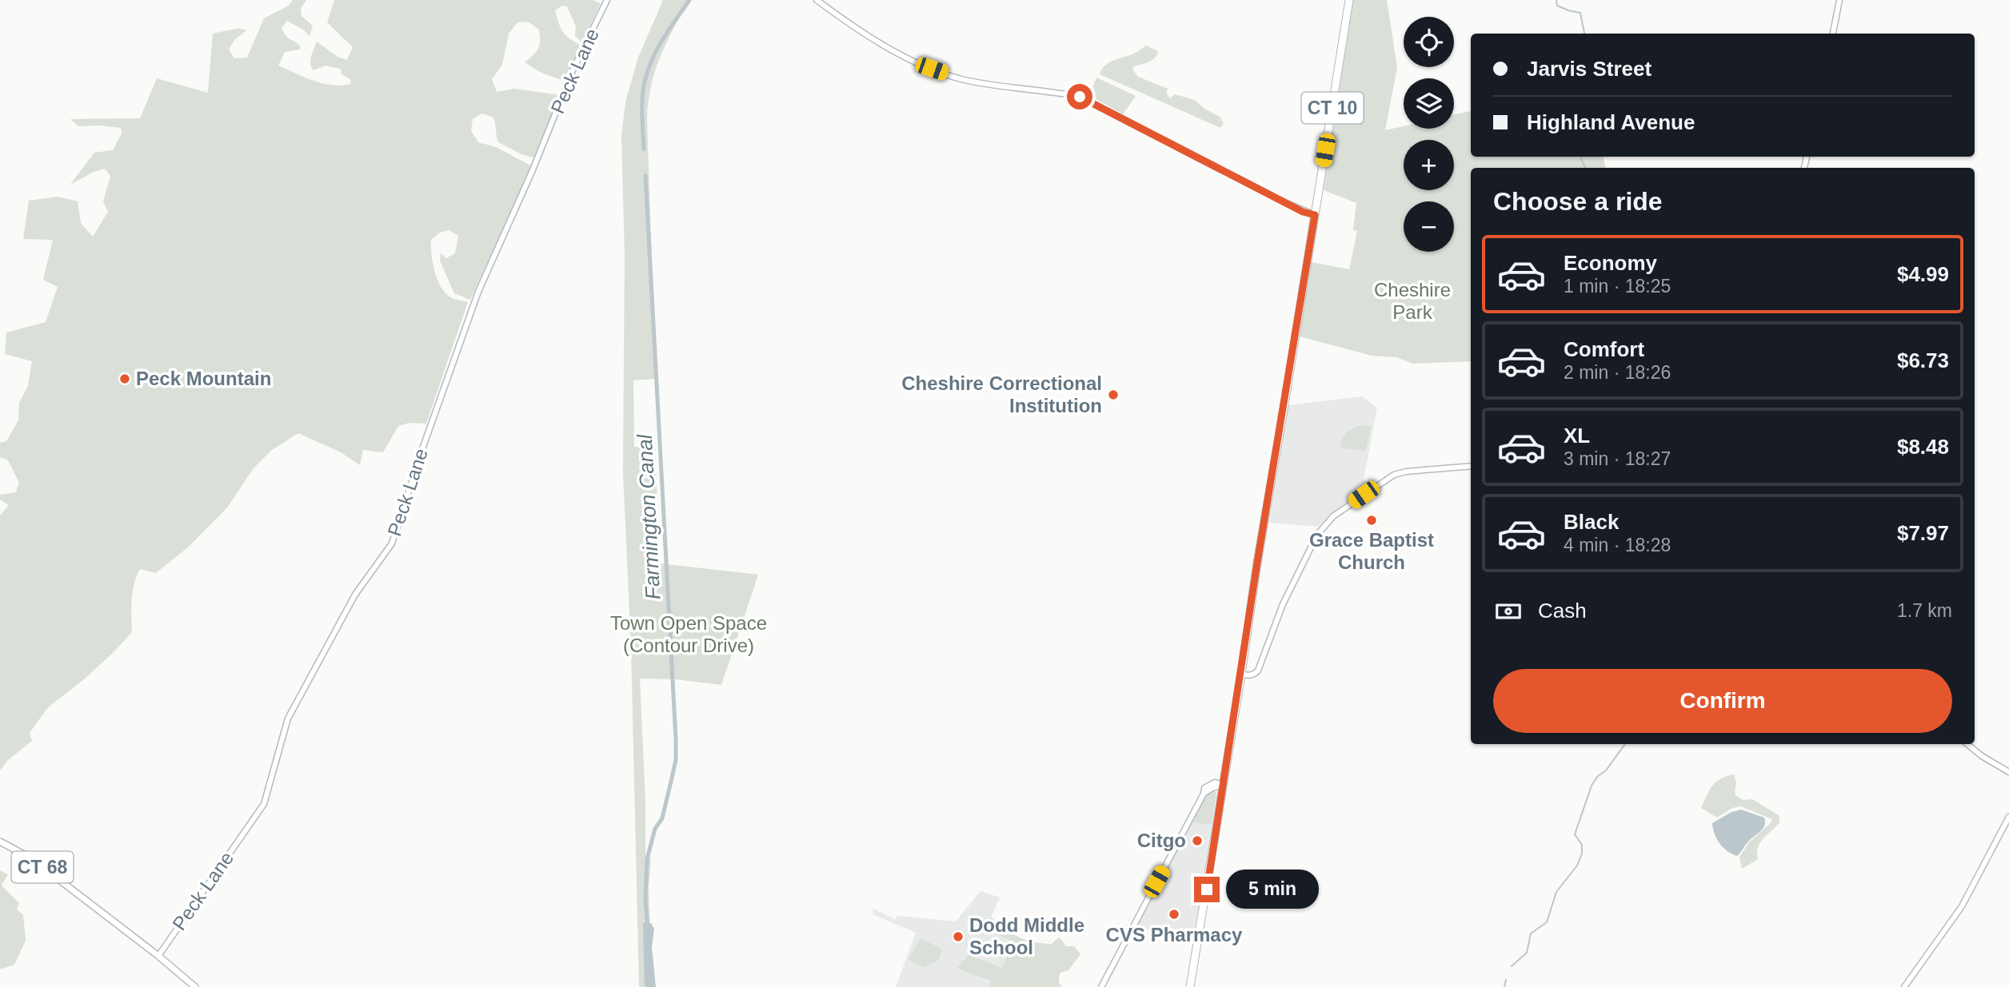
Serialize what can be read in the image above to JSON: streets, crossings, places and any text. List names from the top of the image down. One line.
{"streets":{"highway":["CT 10"],"main road":["CT 68"],"street":["Peck Lane"]},"crossings":[["Peck Lane","CT 68"]],"water":["Farmington Canal"],"parks":["Cheshire Park","Town Open Space (Contour Drive)"],"places":["Peck Mountain","Cheshire Correctional Institution","Grace Baptist Church","Citgo","CVS Pharmacy","Dodd Middle School"],"page":{"map_buttons":["+","−"],"banner":["Jarvis Street","Highland Avenue"],"heading":"Choose a ride","list":[{"name":"Economy","note":"1 min · 18:25","value":"$4.99"},{"name":"Comfort","note":"2 min · 18:26","value":"$6.73"},{"name":"XL","note":"3 min · 18:27","value":"$8.48"},{"name":"Black","note":"4 min · 18:28","value":"$7.97"}],"pay":["Cash","1.7 km"],"buttons":"Confirm","bubble":"5 min"}}
